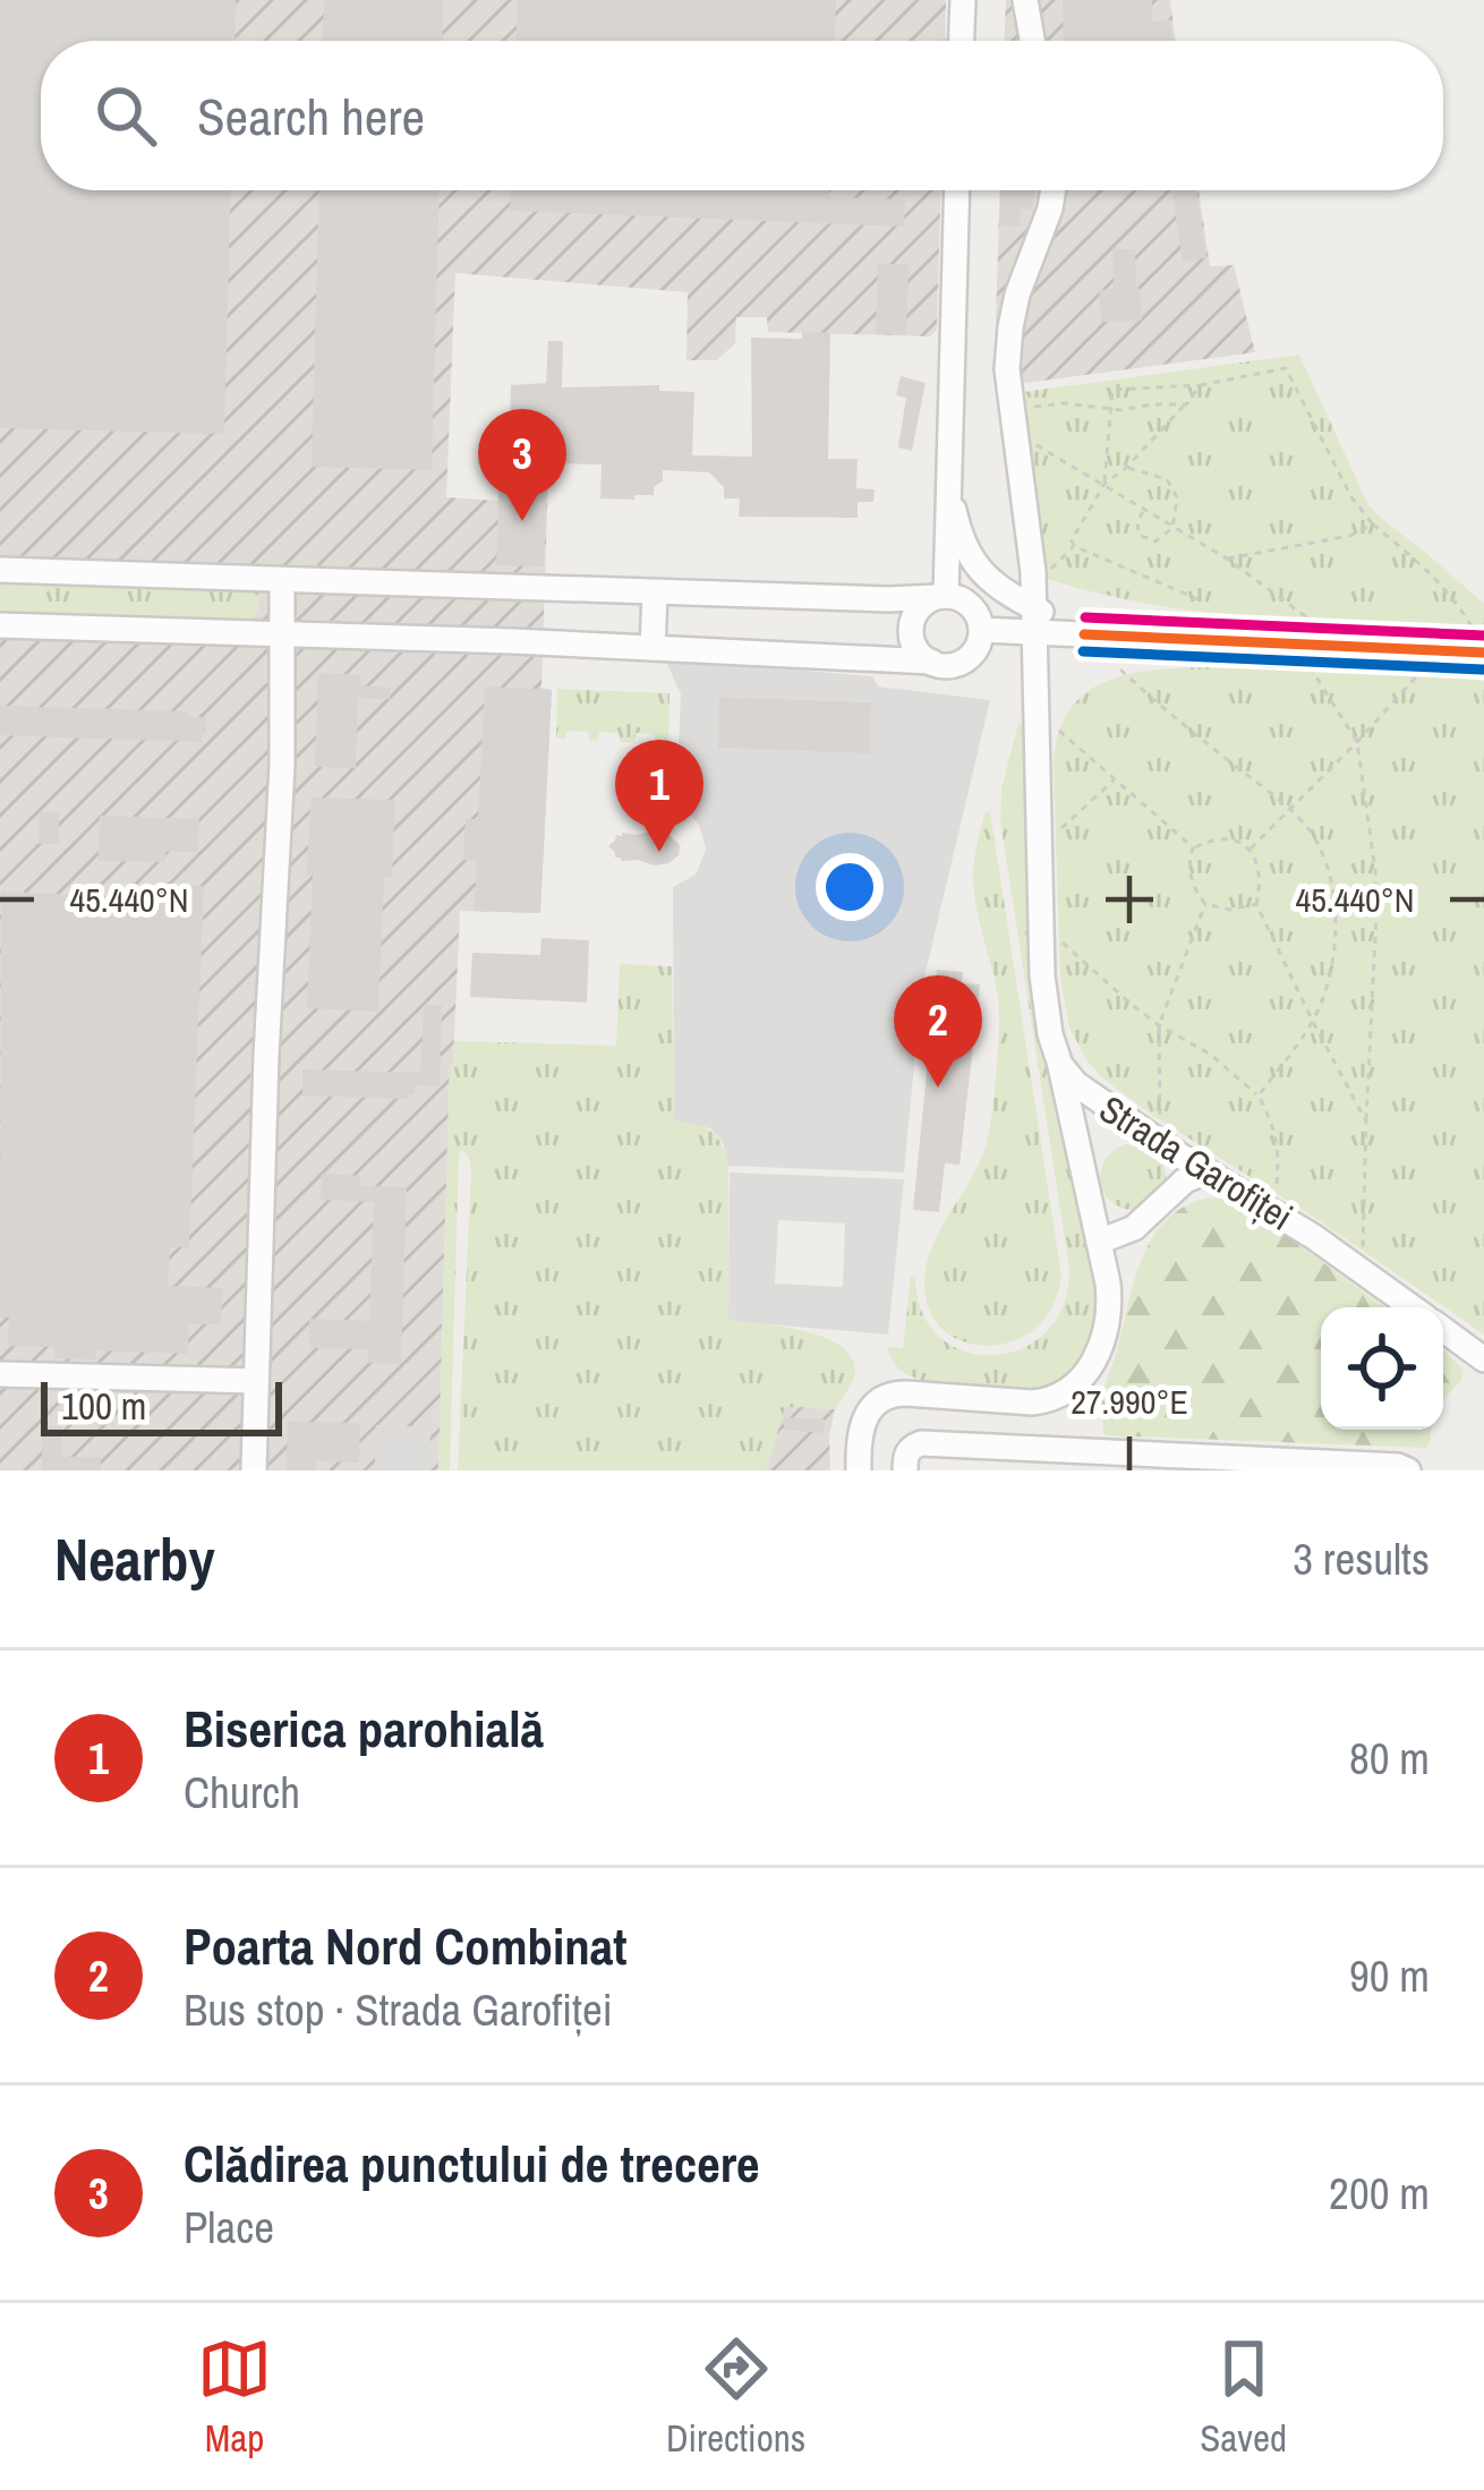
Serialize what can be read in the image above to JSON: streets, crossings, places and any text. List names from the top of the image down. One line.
{"streets":{"street":["Strada Garofiței"]},"lines":["transit line 1","tram line 3"],"scale_bar":"100 m","page":{"search":"Search here","pins":["3","1","2"],"scale":"100 m","heading":["Nearby","3 results"],"list":[{"mark":"1","name":"Biserica parohială","note":"Church","value":"80 m"},{"mark":"2","name":"Poarta Nord Combinat","note":"Bus stop · Strada Garofiței","value":"90 m"},{"mark":"3","name":"Clădirea punctului de trecere","note":"Place","value":"200 m"}],"nav":["Map","Directions","Saved"]},"coordinates":["45.440°N","27.990°E"]}
